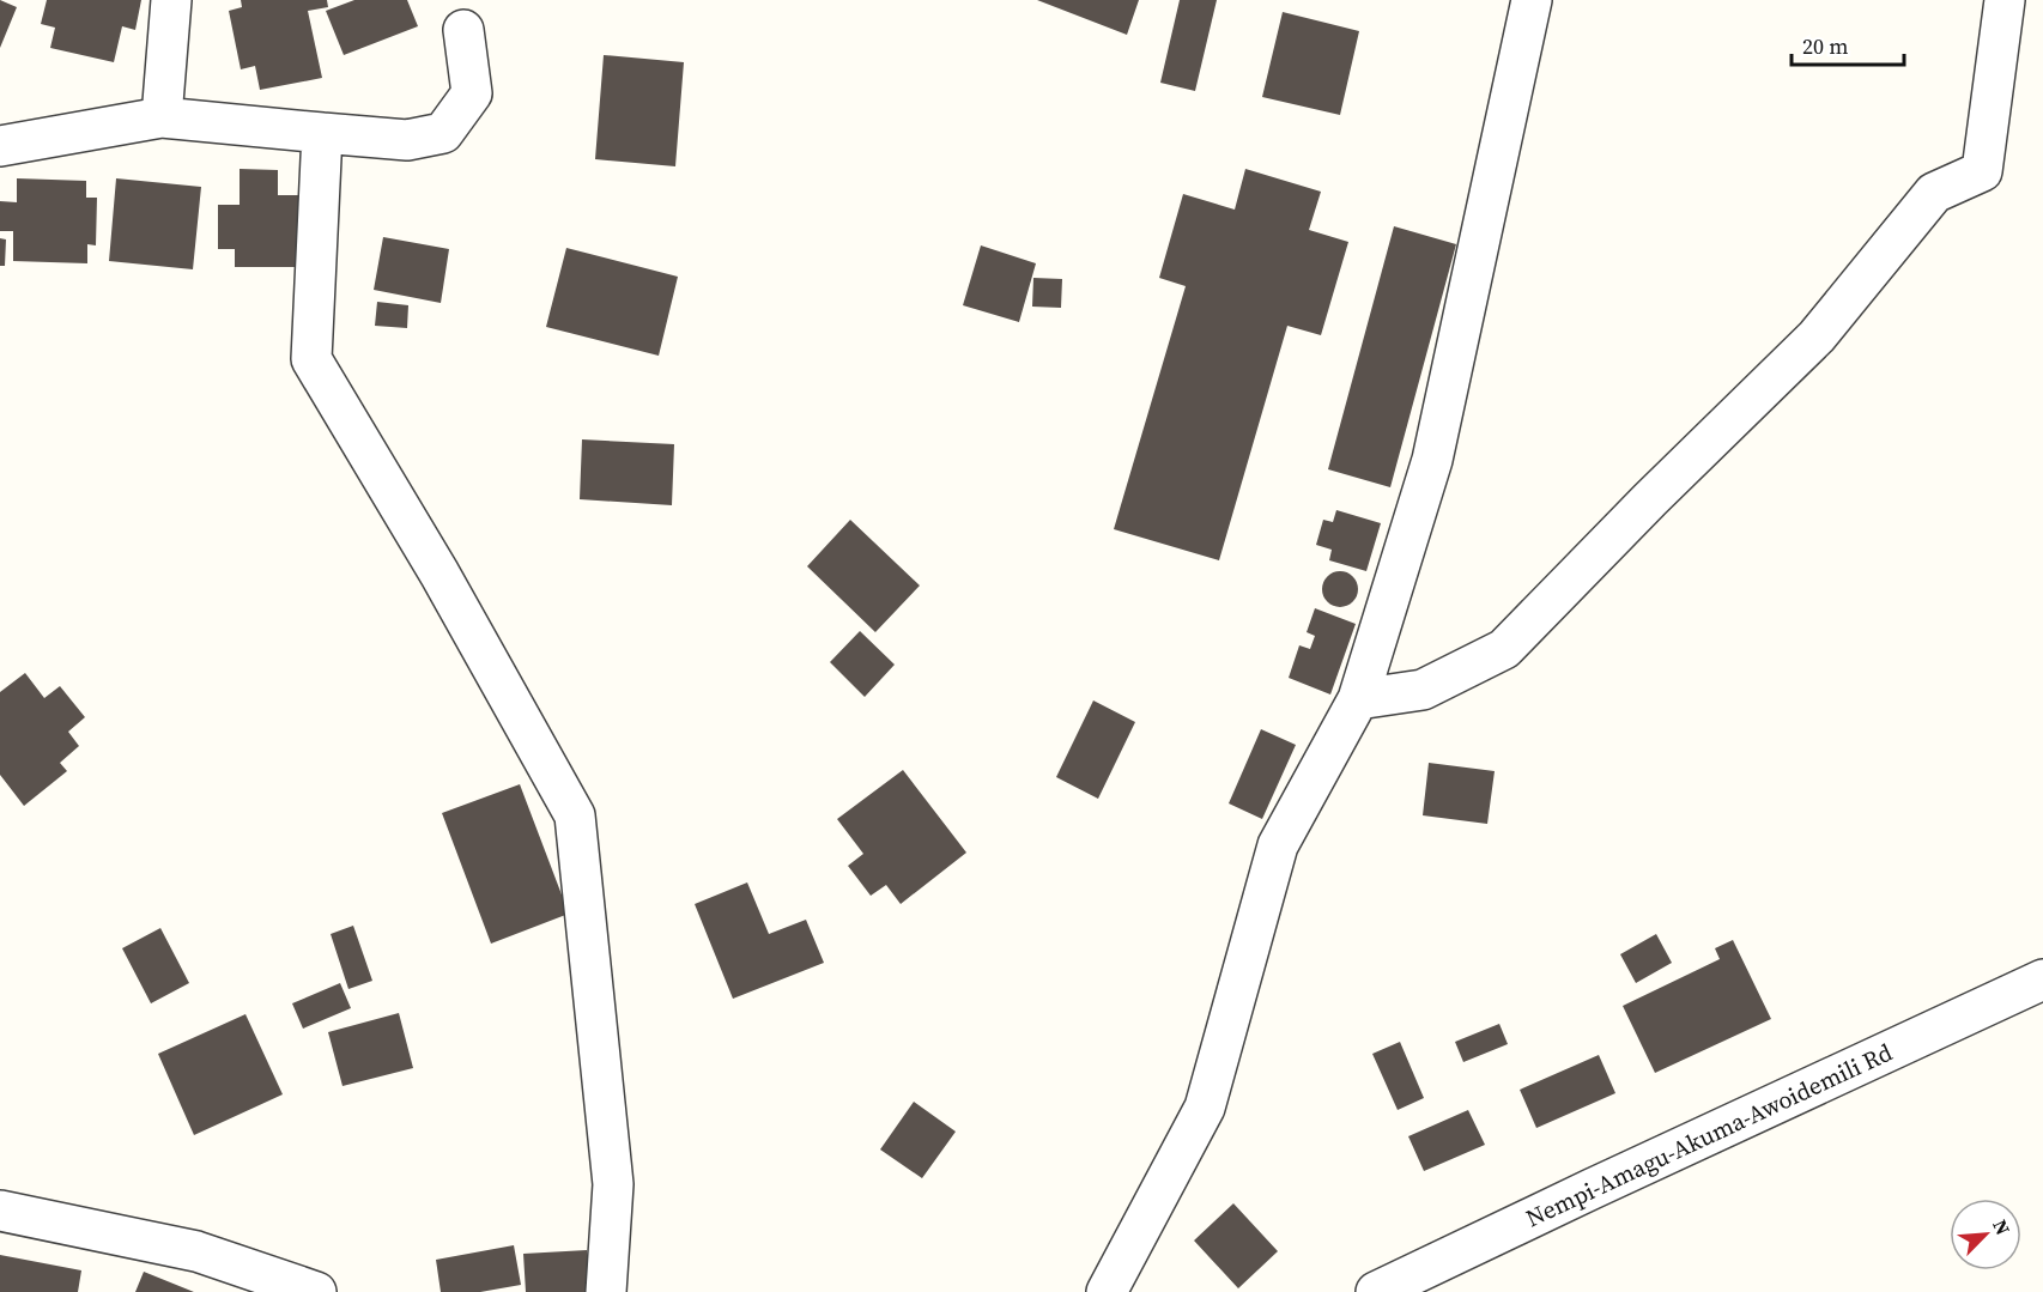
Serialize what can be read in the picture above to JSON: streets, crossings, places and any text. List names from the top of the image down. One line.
{"streets":{"street":["Nempi-Amagu-Akuma-Awoidemili Rd"]},"scale_bar":"20 m","north":"top right"}
